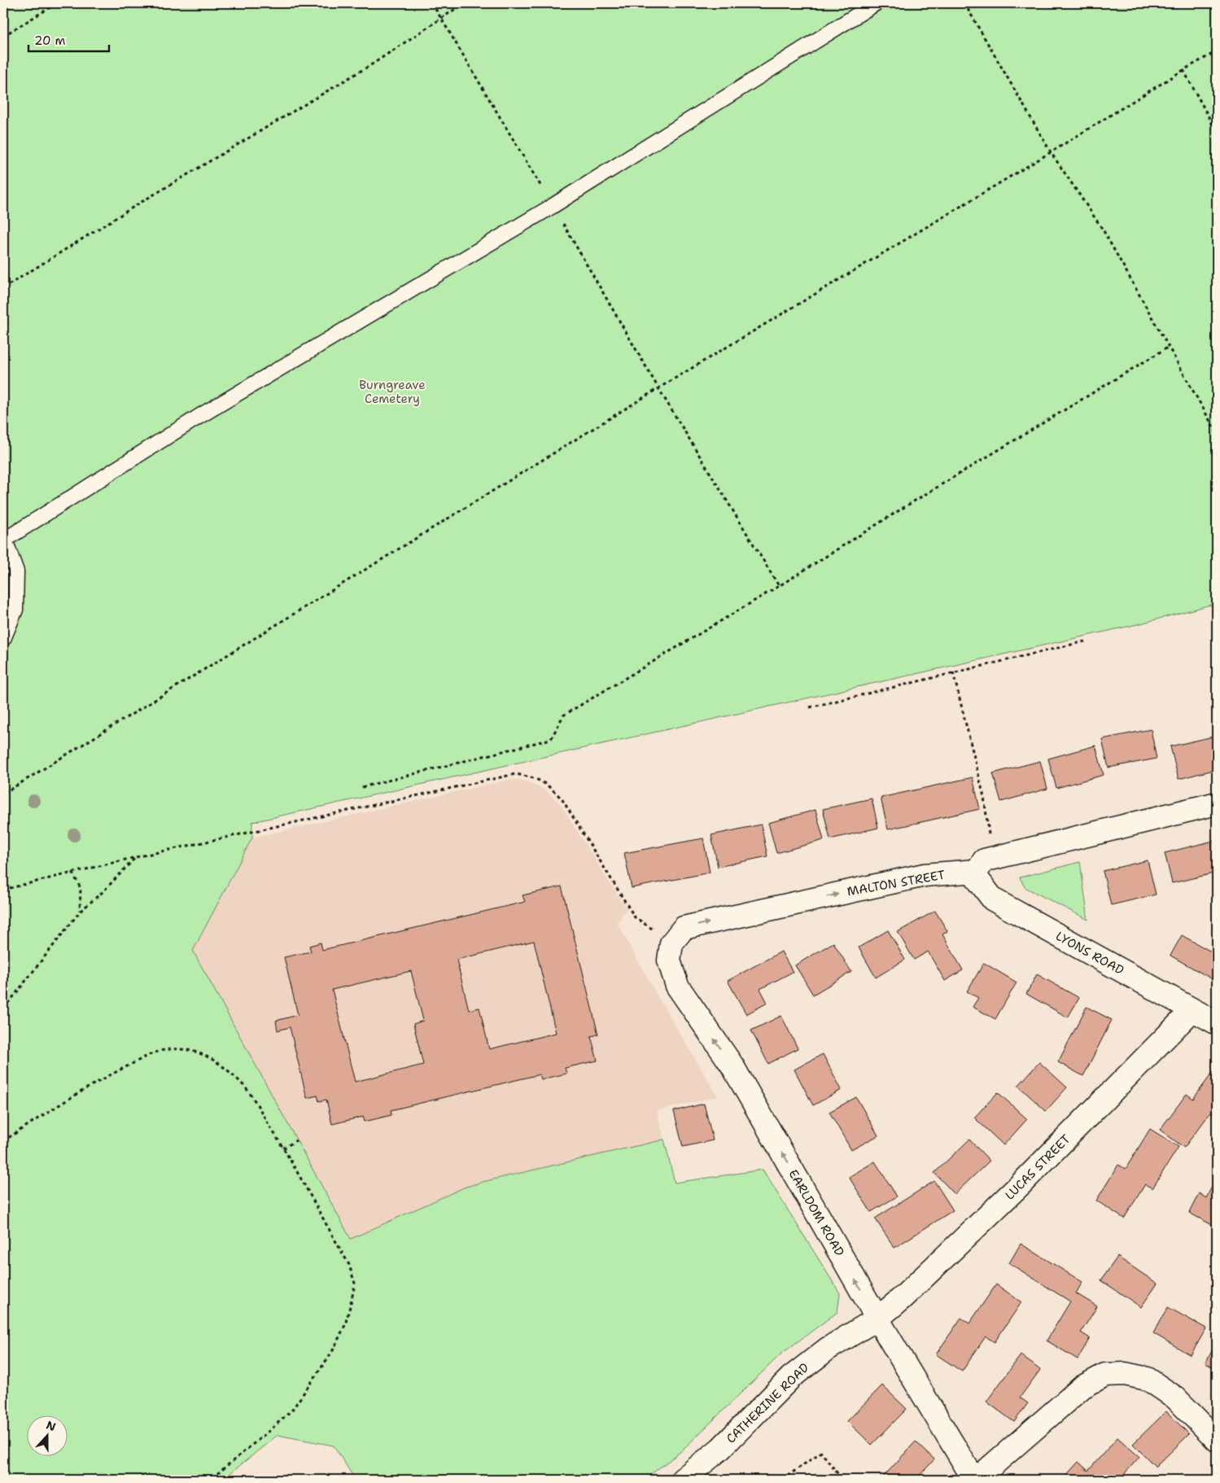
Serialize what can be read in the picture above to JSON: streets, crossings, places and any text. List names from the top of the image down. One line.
{"streets":{"street":["MALTON STREET","LYONS ROAD","LUCAS STREET","EARLDOM ROAD","CATHERINE ROAD"]},"crossings":[["MALTON STREET","LYONS ROAD"],["MALTON STREET","EARLDOM ROAD"],["LYONS ROAD","LUCAS STREET"],["LUCAS STREET","EARLDOM ROAD"],["LUCAS STREET","CATHERINE ROAD"],["EARLDOM ROAD","CATHERINE ROAD"]],"one_way":["MALTON STREET","EARLDOM ROAD"],"parks":["Burngreave Cemetery"],"scale_bar":"20 m","north":"top"}
